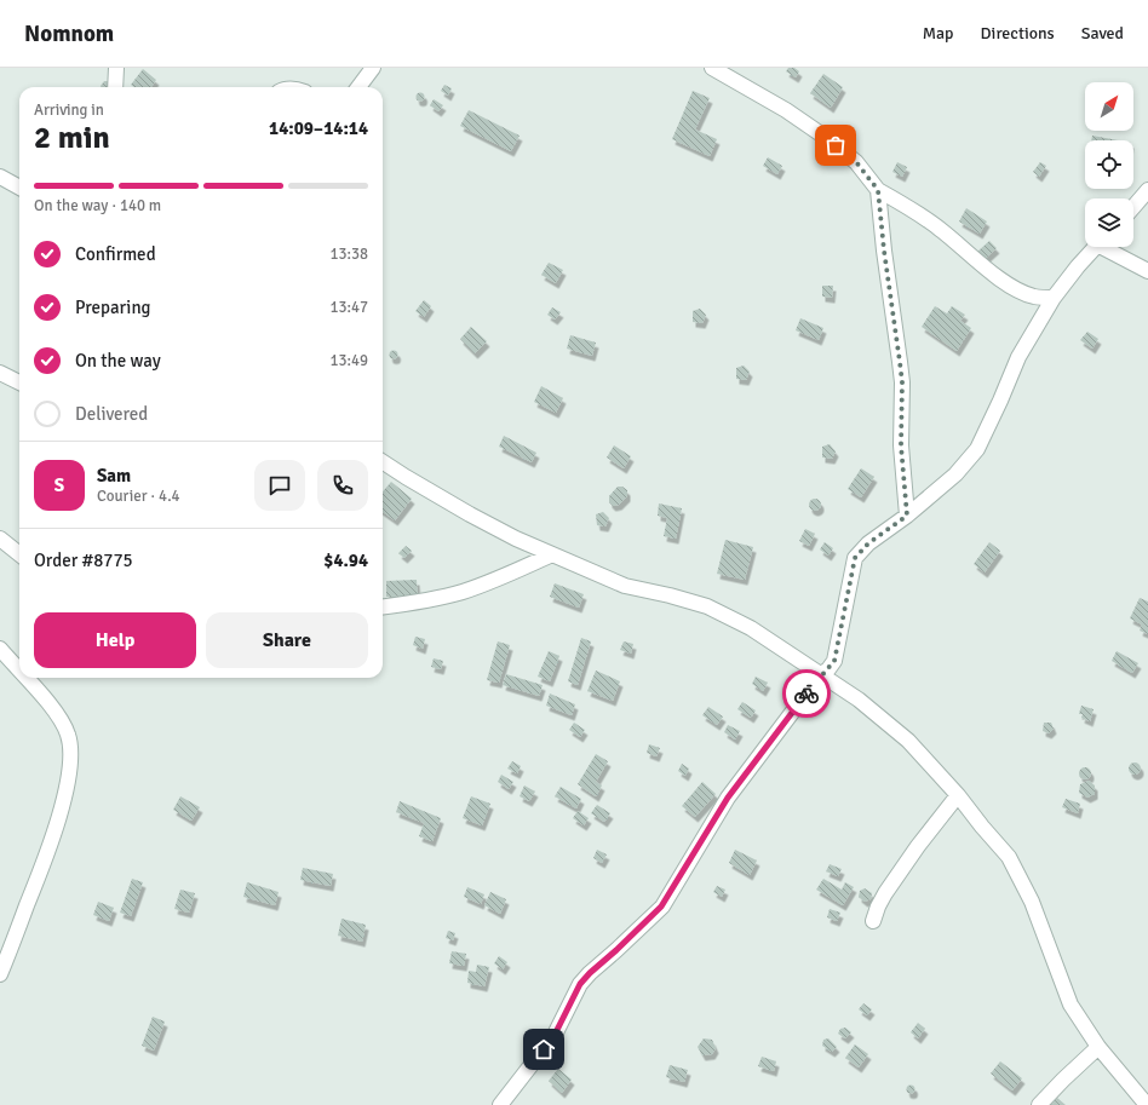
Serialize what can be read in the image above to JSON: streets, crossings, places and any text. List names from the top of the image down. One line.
{"north":"top right","page":{"header":"Nomnom","nav":["Map","Directions","Saved"],"heading":["2 min","Arriving in","14:09–14:14"],"panel":["Sam","Courier · 4.4","Order #8775","$4.94"],"bar":"On the way · 140 m","list":[["Confirmed","13:38"],["Preparing","13:47"],["On the way","13:49"],"Delivered"],"round":"S","buttons":["Help","Share"]}}
